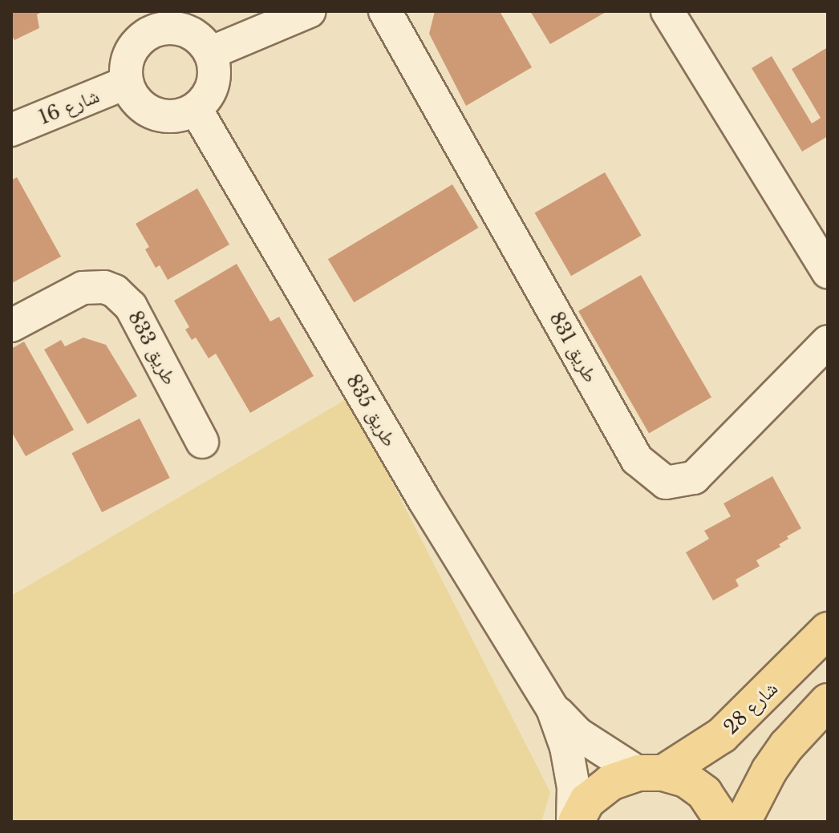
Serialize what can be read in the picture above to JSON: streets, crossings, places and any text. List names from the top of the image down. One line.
{"streets":{"main road":["شارع 28"],"street":["شارع 16","طريق 831","طريق 833","طريق 835"]},"crossings":[["شارع 16","طريق 835"],["طريق 835","شارع 28"]]}
